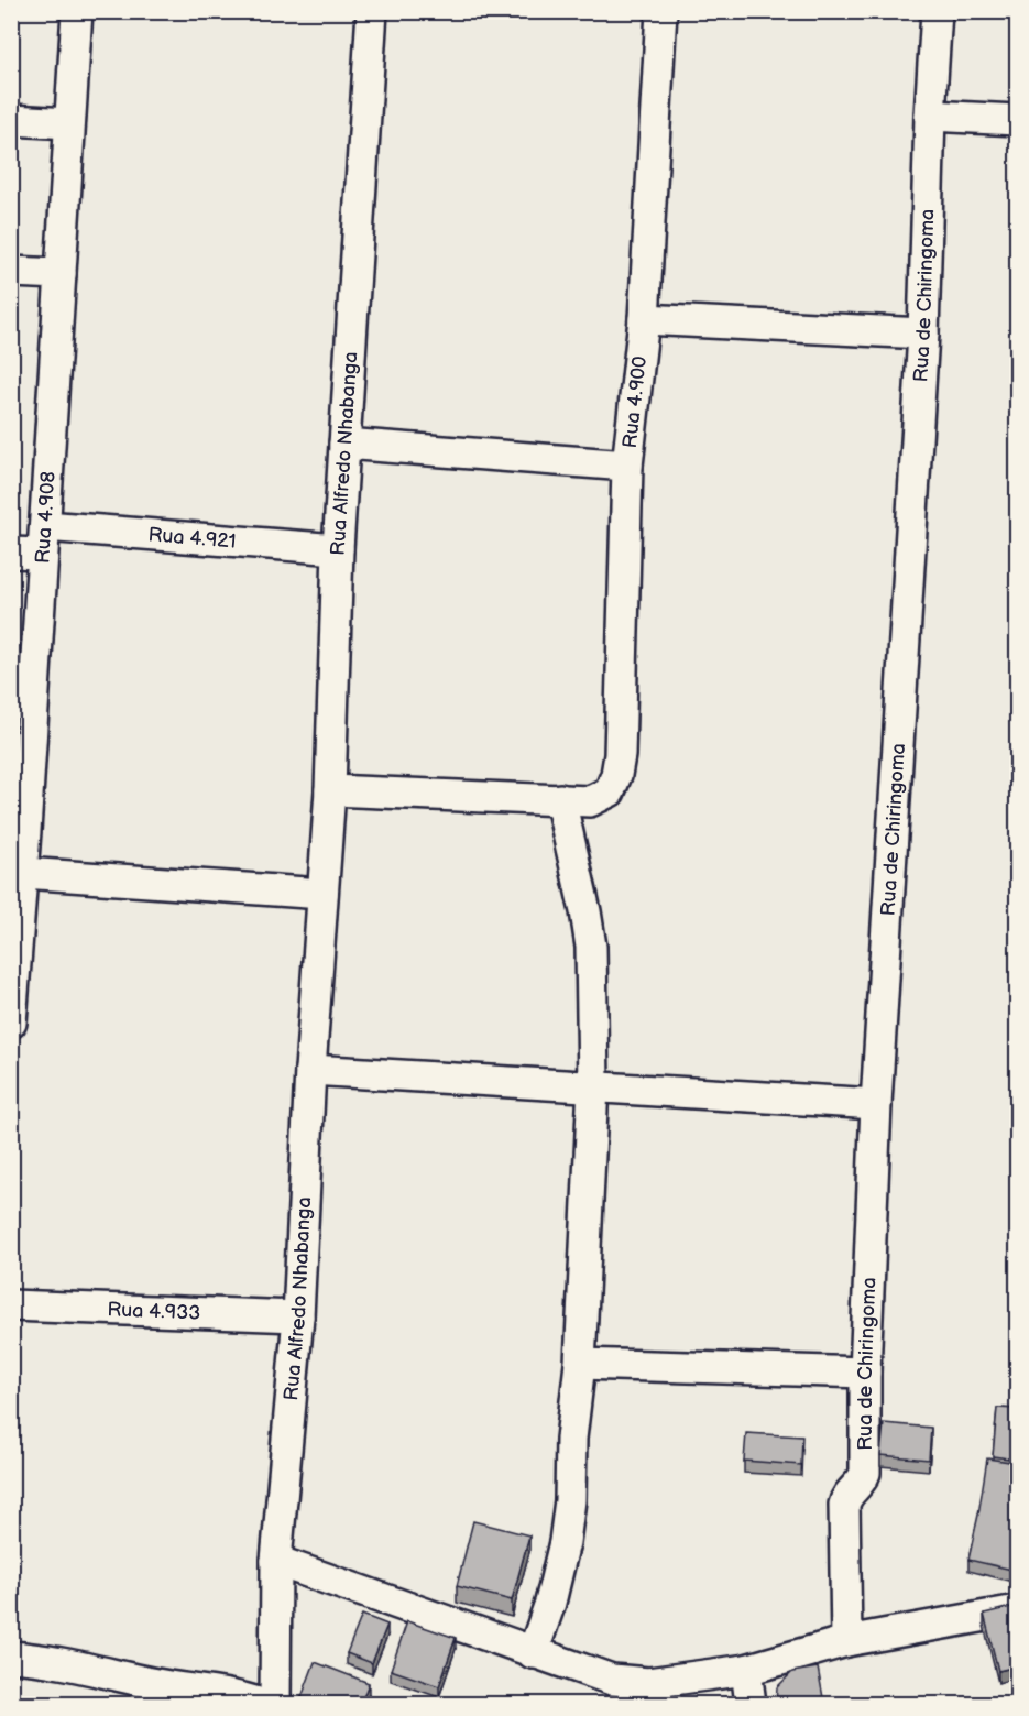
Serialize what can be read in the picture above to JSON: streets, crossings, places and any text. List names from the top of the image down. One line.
{"streets":{"street":["Rua de Chiringoma","Rua 4.900","Rua Alfredo Nhabanga","Rua 4.908","Rua 4.921","Rua 4.933"]},"crossings":[["Rua Alfredo Nhabanga","Rua 4.921"],["Rua Alfredo Nhabanga","Rua 4.933"],["Rua 4.908","Rua 4.921"]]}
